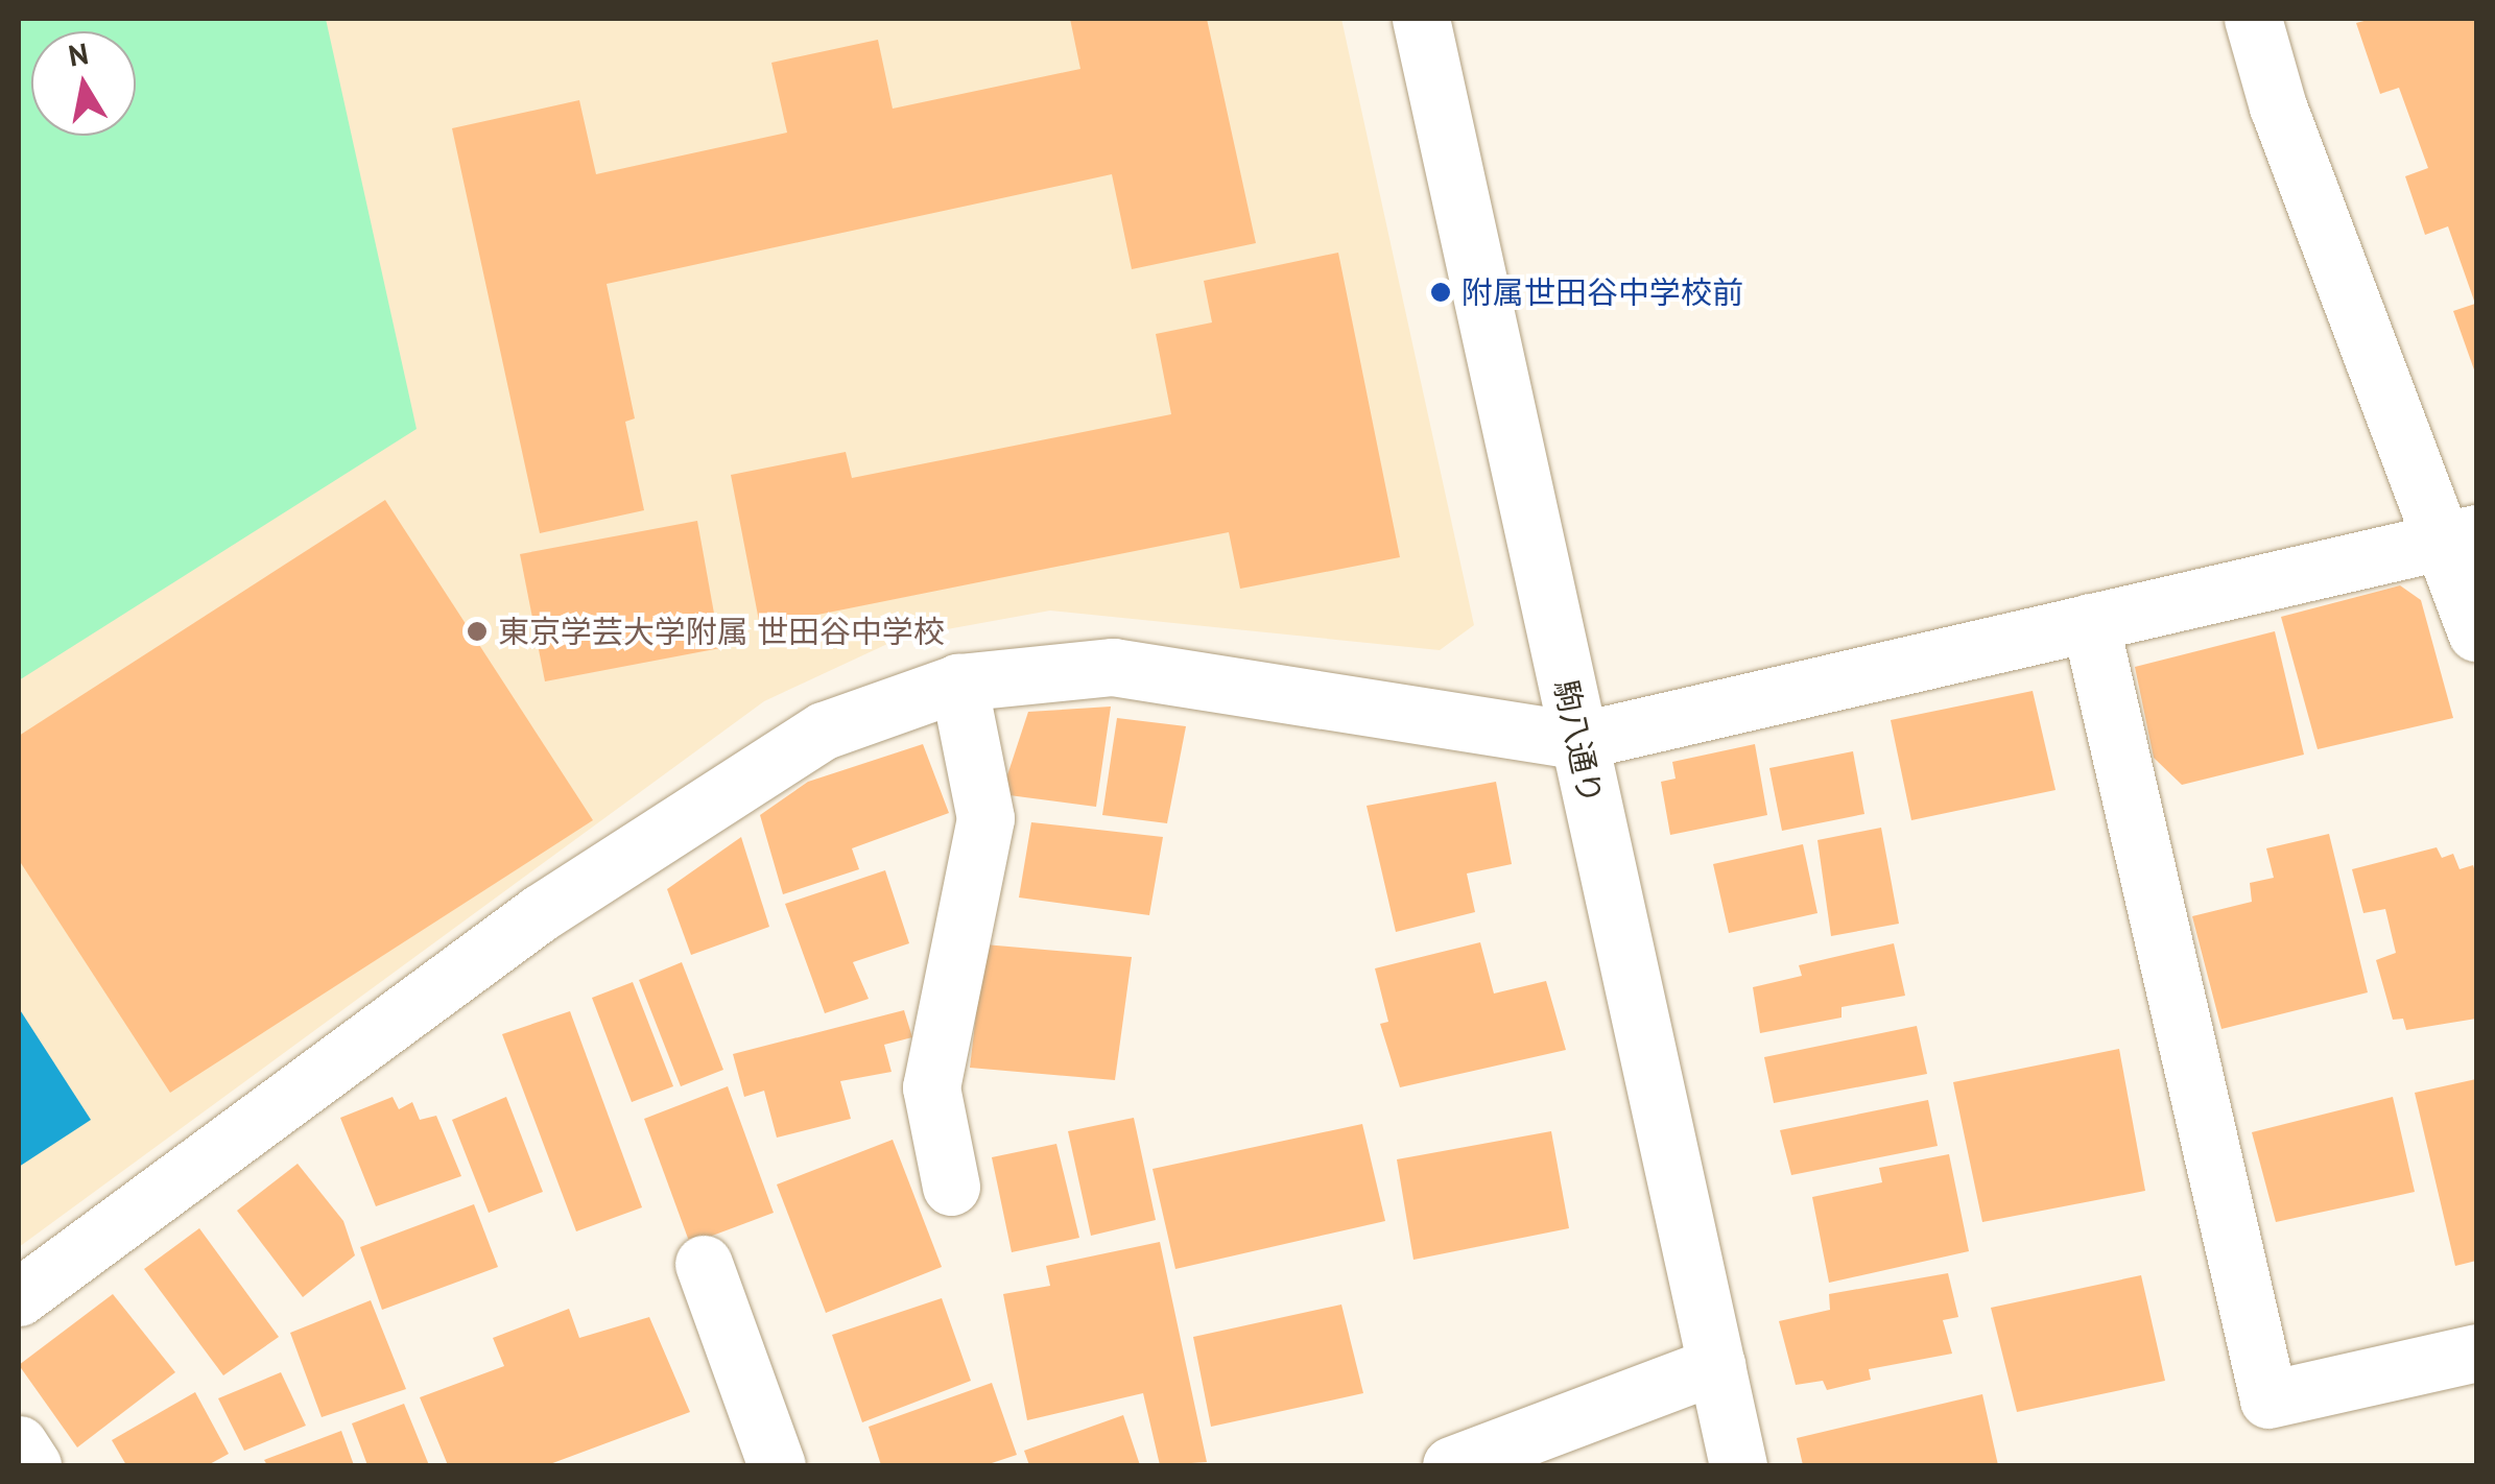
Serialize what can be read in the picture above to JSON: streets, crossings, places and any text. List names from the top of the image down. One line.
{"streets":{"street":["駒八通り"]},"places":["附属世田谷中学校前","東京学芸大学附属 世田谷中学校"],"north":"top"}
